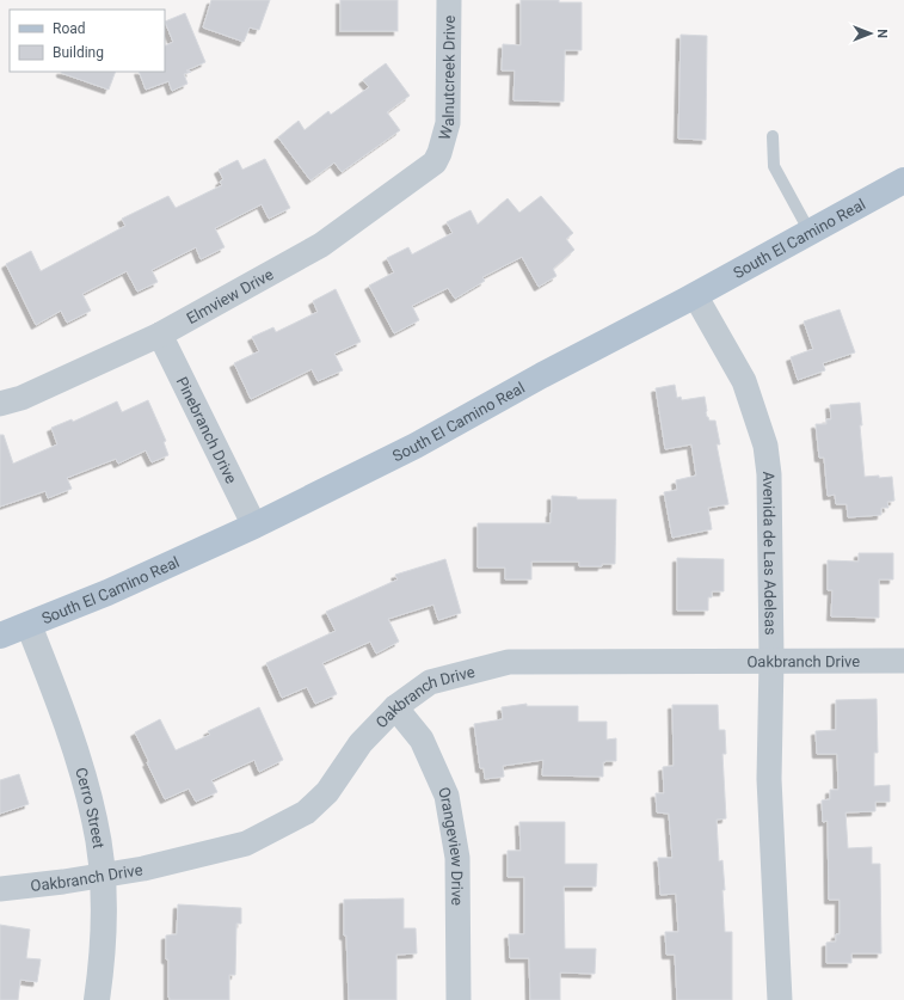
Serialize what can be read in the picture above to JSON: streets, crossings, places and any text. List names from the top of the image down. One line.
{"streets":{"main road":["South El Camino Real"],"street":["Walnutcreek Drive","Elmview Drive","Pinebranch Drive","Avenida de Las Adelsas","Oakbranch Drive","Cerro Street","Orangeview Drive"]},"crossings":[["Walnutcreek Drive","Elmview Drive"],["South El Camino Real","Pinebranch Drive"],["South El Camino Real","Avenida de Las Adelsas"],["South El Camino Real","Cerro Street"],["Elmview Drive","Pinebranch Drive"],["Avenida de Las Adelsas","Oakbranch Drive"],["Oakbranch Drive","Cerro Street"],["Oakbranch Drive","Orangeview Drive"]],"legend":["Road","Building"],"north":"right"}
